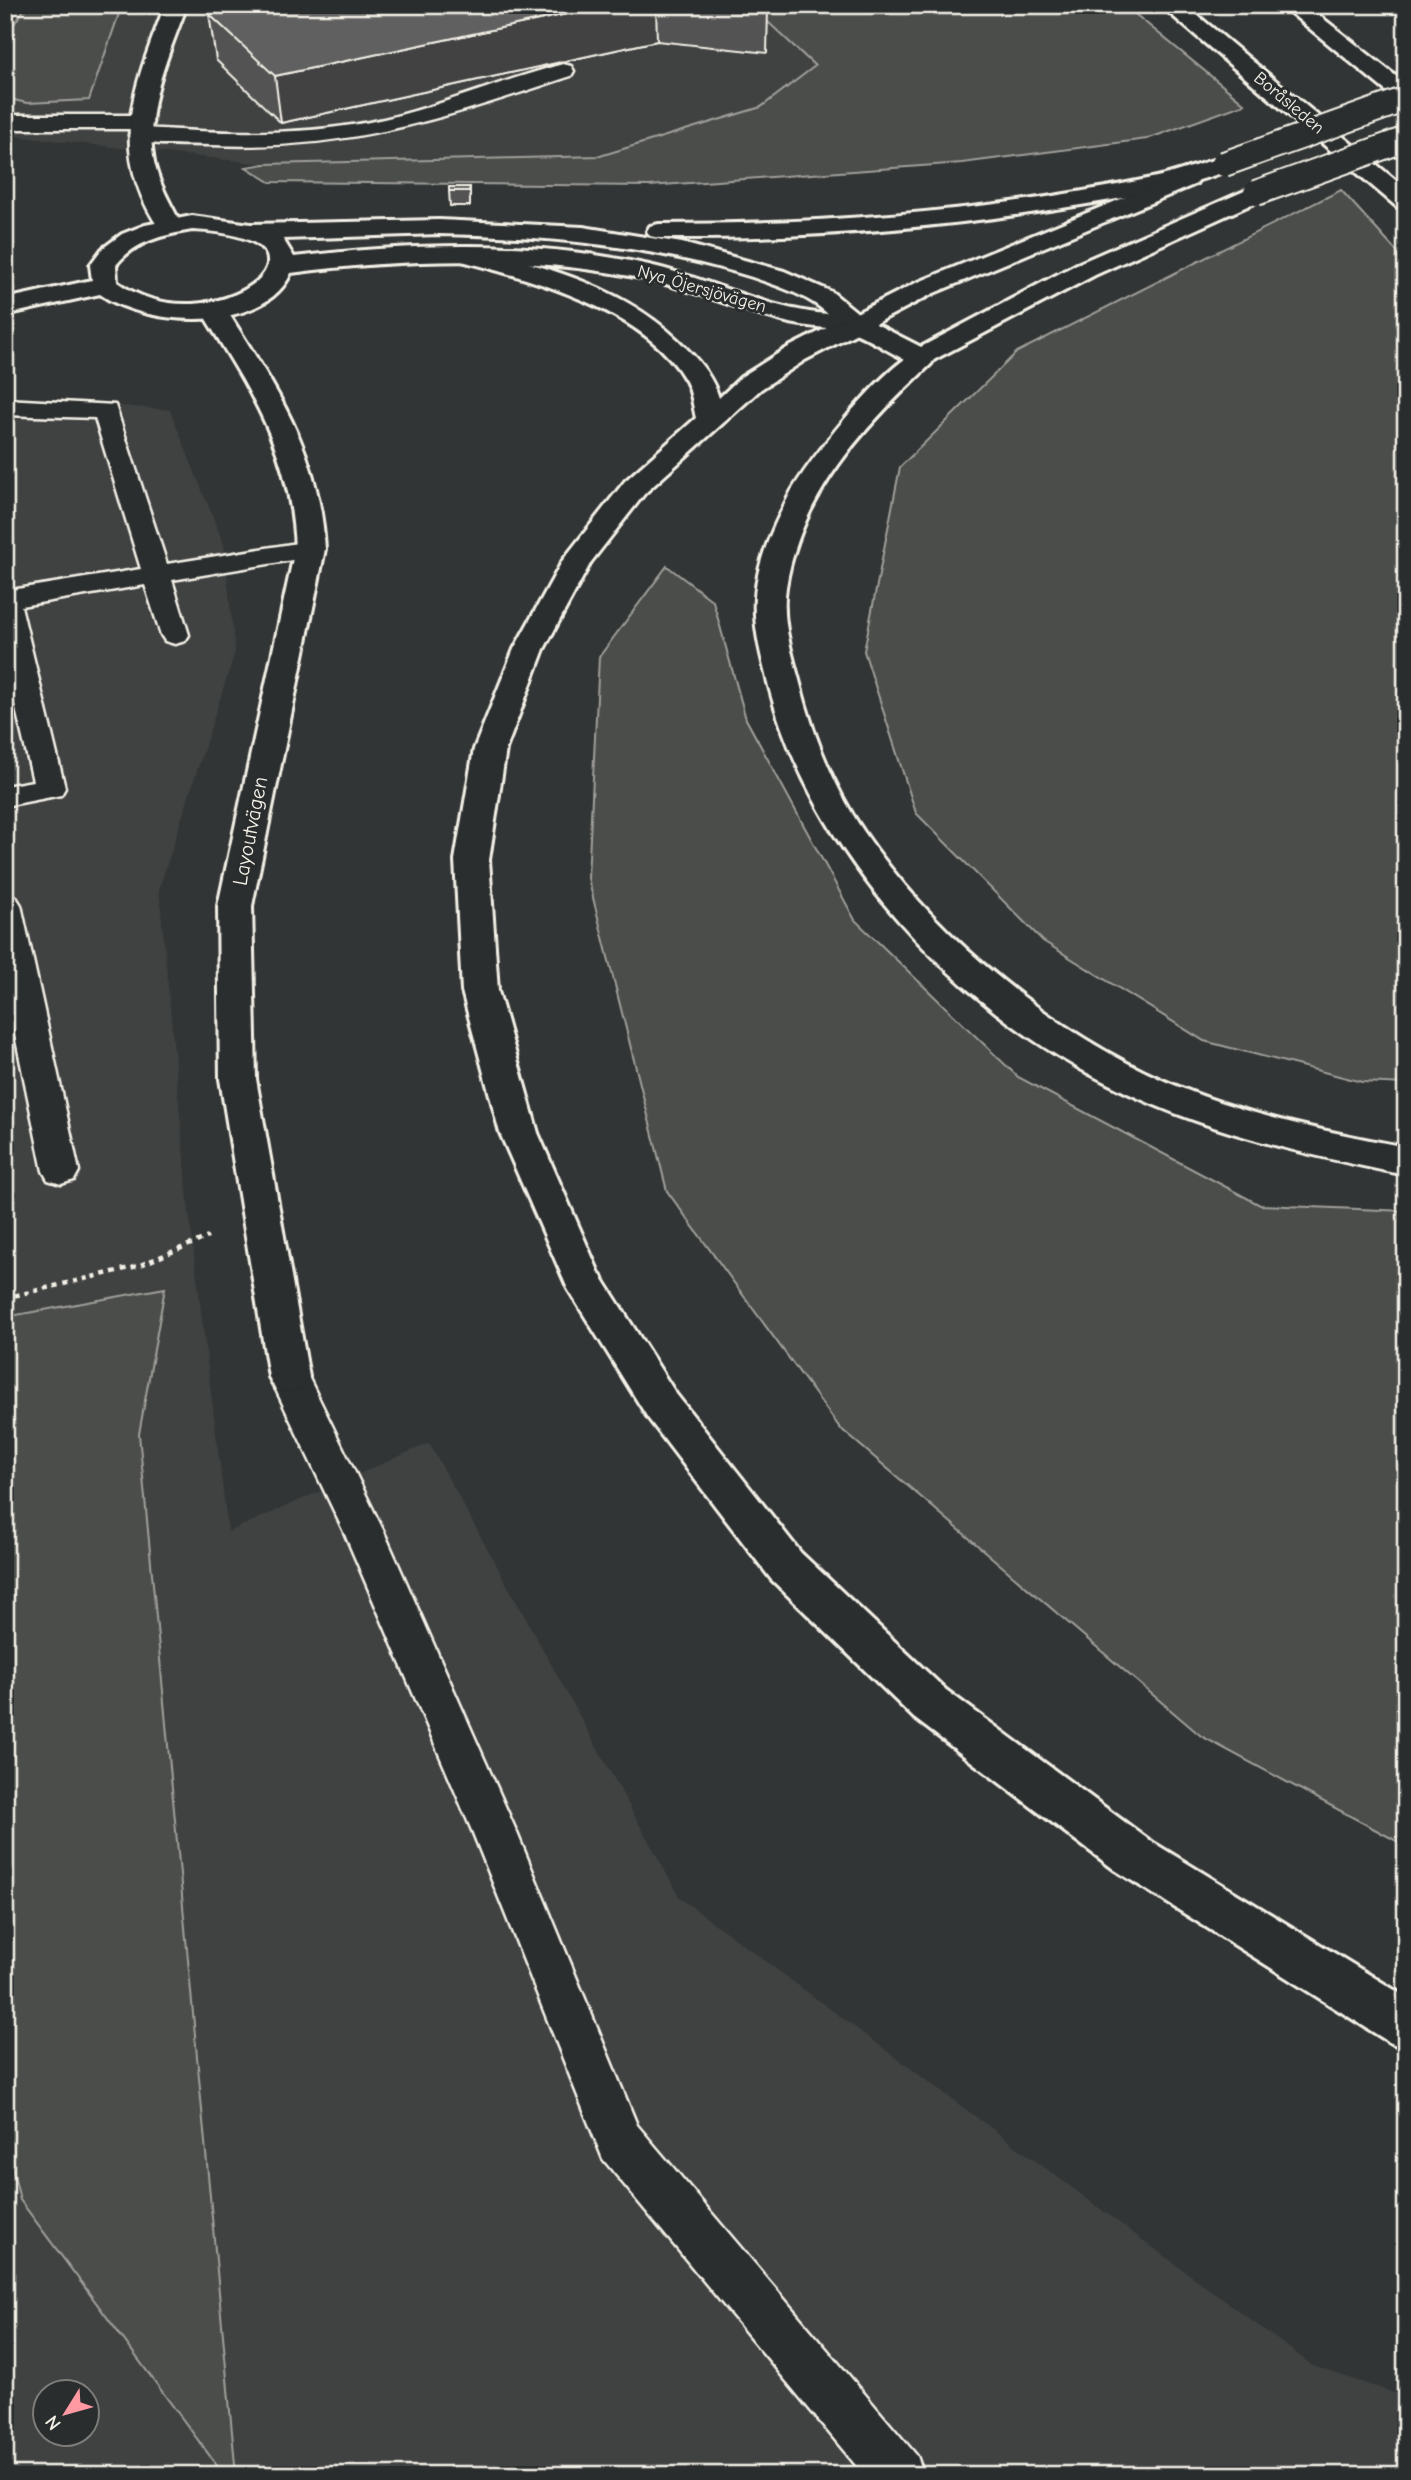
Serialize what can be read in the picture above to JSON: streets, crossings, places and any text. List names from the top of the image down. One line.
{"streets":{"main road":["Boråsleden","Nya Öjersjövägen","Layoutvägen"]},"north":"bottom left"}
